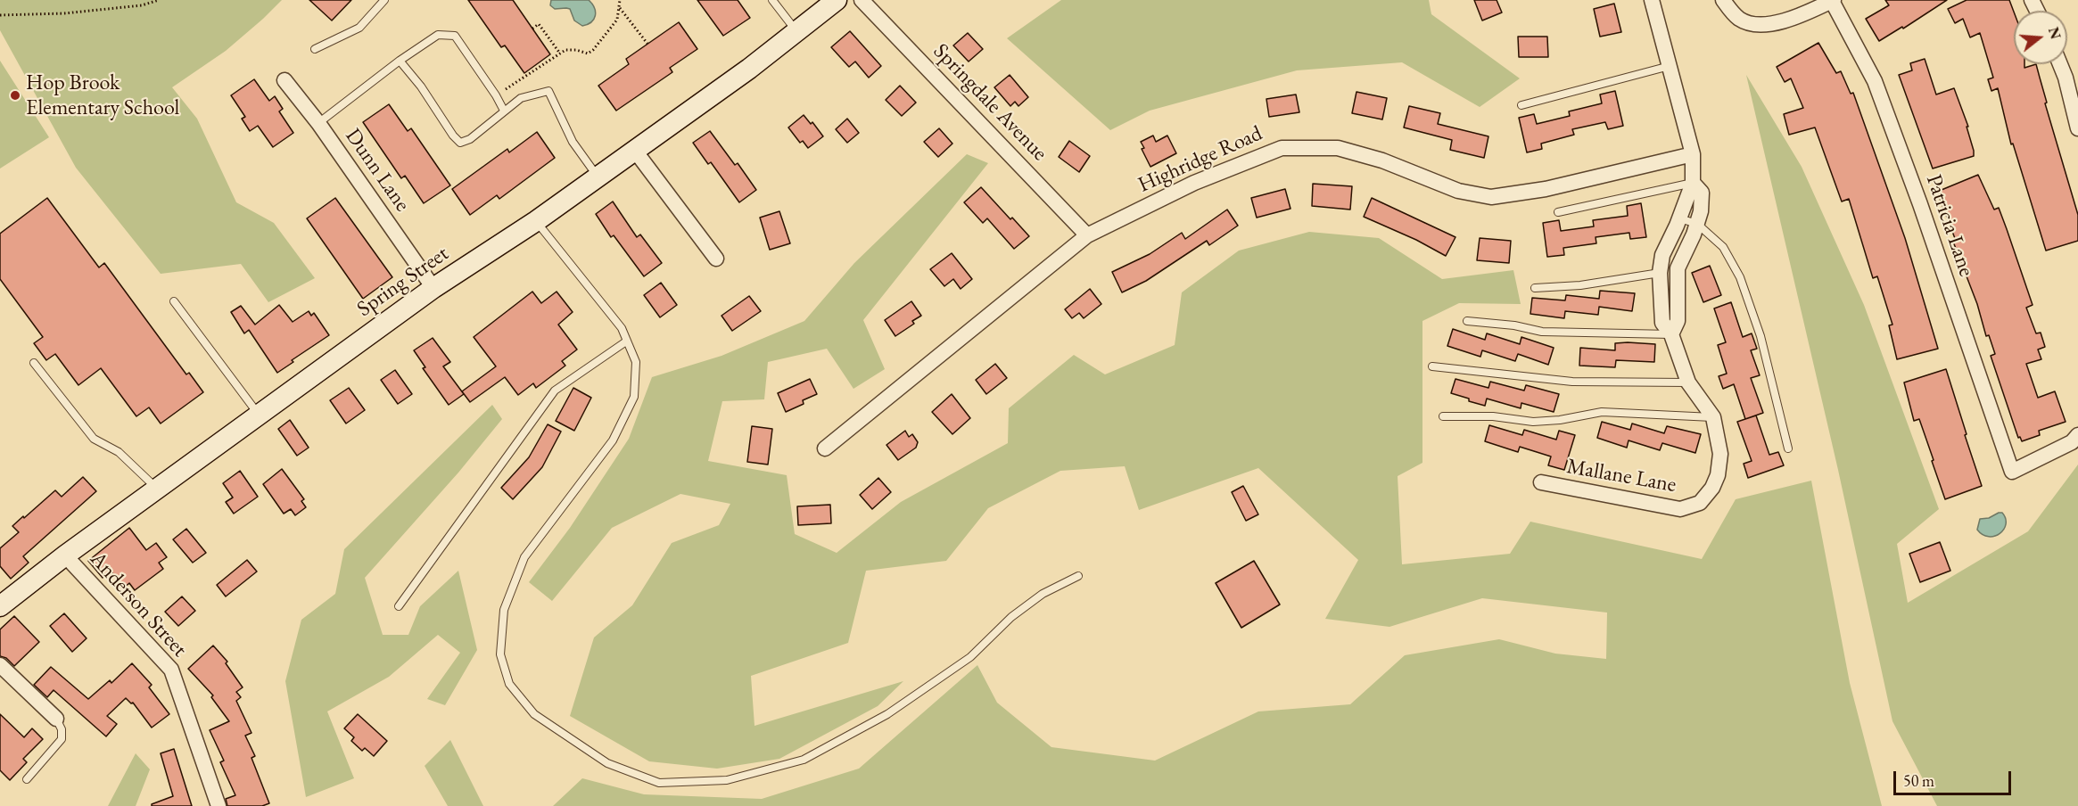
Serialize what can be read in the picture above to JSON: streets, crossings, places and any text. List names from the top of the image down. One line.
{"streets":{"main road":["Spring Street"],"street":["Springdale Avenue","Highridge Road","Dunn Lane","Patricia Lane","Mallane Lane","Anderson Street"]},"crossings":[["Springdale Avenue","Highridge Road"],["Highridge Road","Mallane Lane"],["Dunn Lane","Spring Street"],["Spring Street","Anderson Street"]],"places":["Hop Brook Elementary School"],"scale_bar":"50 m","north":"right"}
